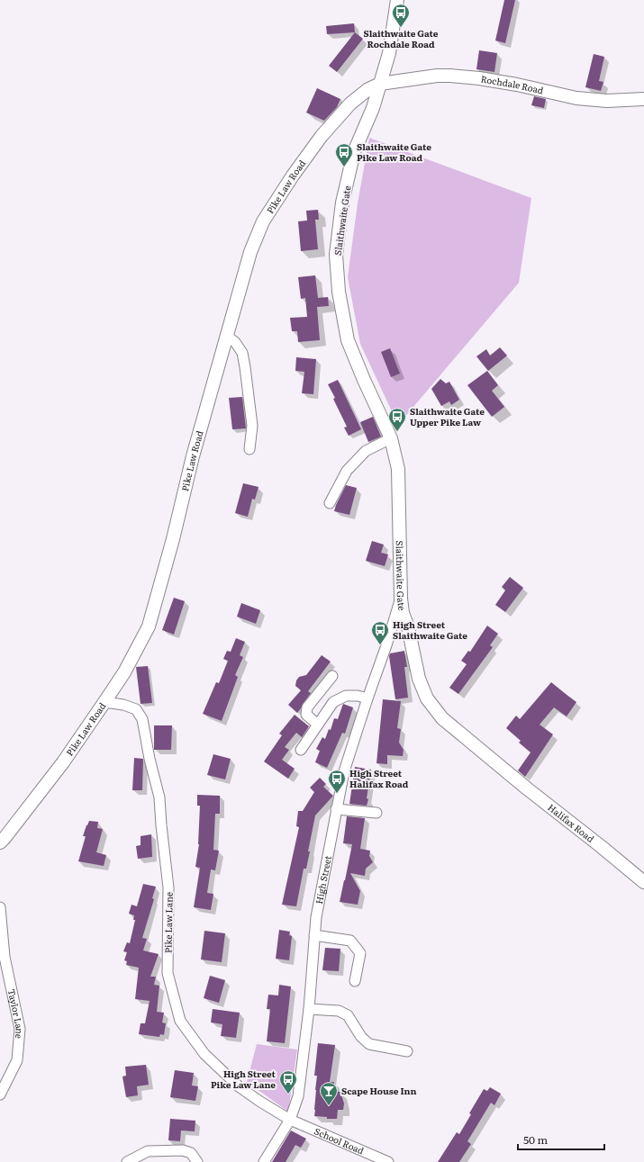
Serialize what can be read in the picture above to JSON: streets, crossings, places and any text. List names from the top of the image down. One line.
{"streets":{"street":["Rochdale Road","Pike Law Road","Slaithwaite Gate","Halifax Road","High Street","Pike Law Lane","Taylor Lane","School Road"]},"crossings":[["Rochdale Road","Pike Law Road"],["Rochdale Road","Slaithwaite Gate"],["Pike Law Road","Slaithwaite Gate"],["Pike Law Road","Pike Law Lane"],["Slaithwaite Gate","Halifax Road"],["Slaithwaite Gate","High Street"],["High Street","Pike Law Lane"],["High Street","School Road"],["Pike Law Lane","School Road"]],"places":{"bus stop":["Slaithwaite Gate Rochdale Road","Slaithwaite Gate Pike Law Road","Slaithwaite Gate Upper Pike Law","High Street Slaithwaite Gate","High Street Halifax Road","High Street Pike Law Lane"],"bar":["Scape House Inn"]},"scale_bar":"50 m"}
